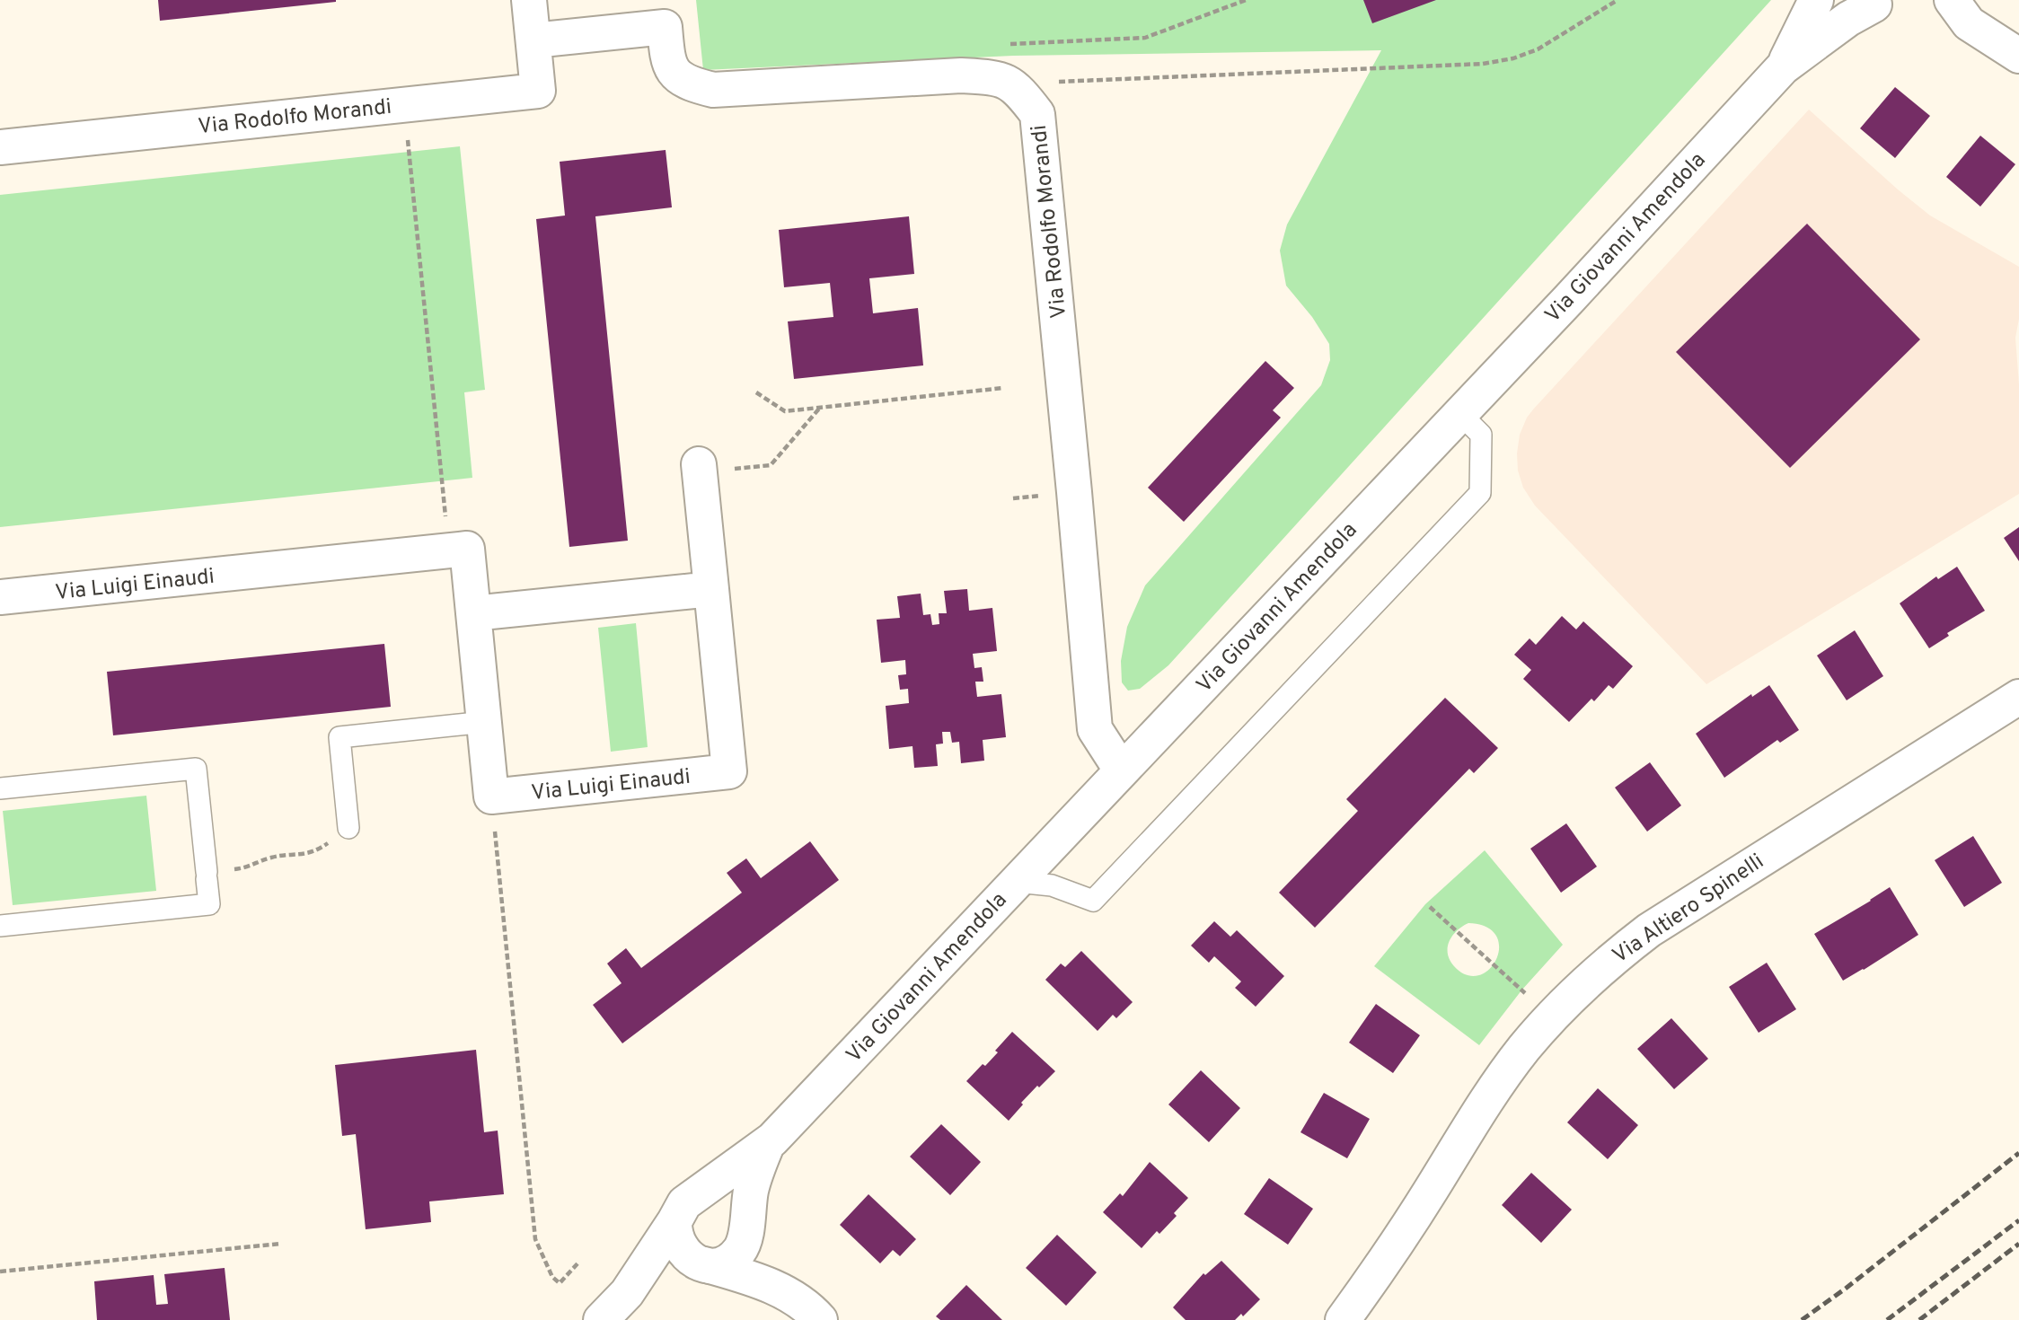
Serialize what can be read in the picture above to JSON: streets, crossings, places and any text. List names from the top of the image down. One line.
{"streets":{"street":["Via Rodolfo Morandi","Via Giovanni Amendola","Via Luigi Einaudi","Via Altiero Spinelli"]},"crossings":[["Via Rodolfo Morandi","Via Giovanni Amendola"]]}
